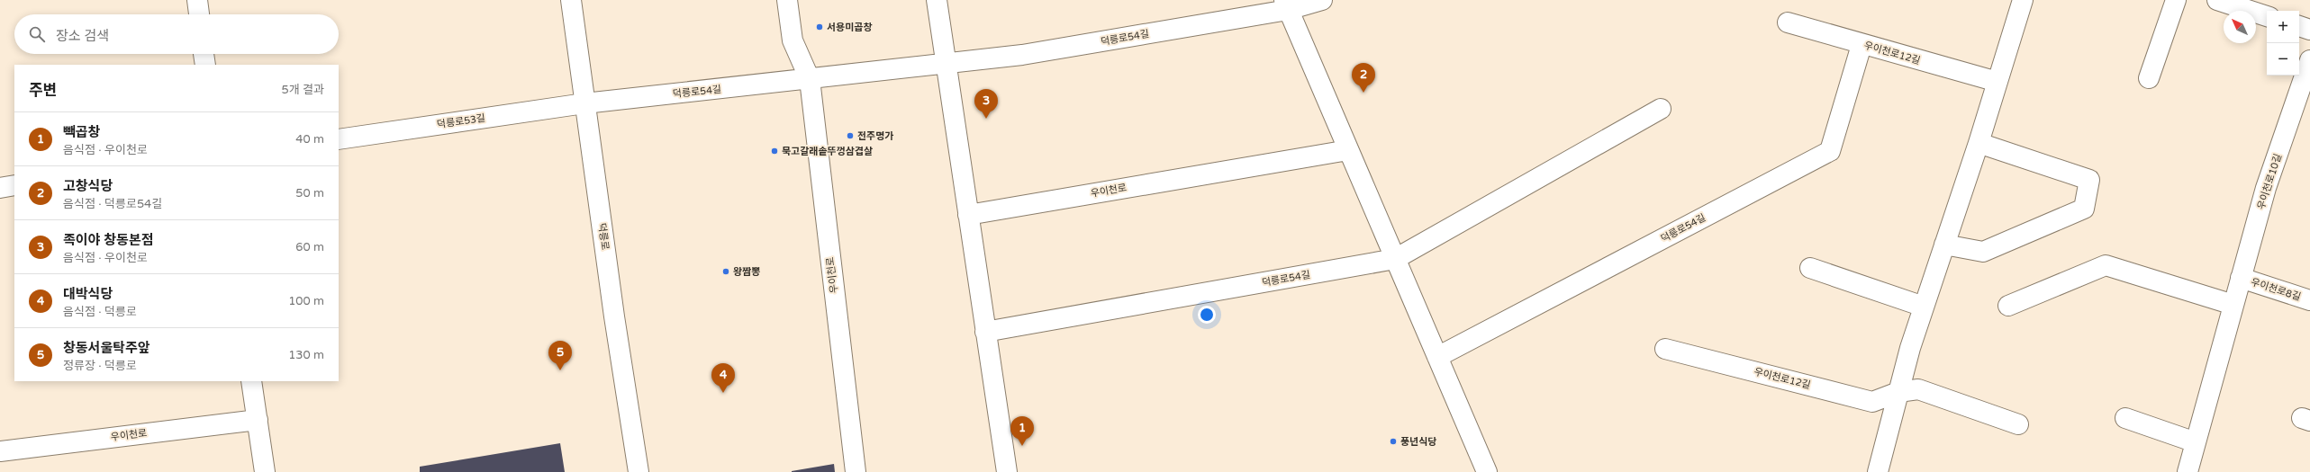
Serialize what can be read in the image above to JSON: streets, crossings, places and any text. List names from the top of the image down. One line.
{"streets":{"street":["덕릉로54길","우이천로12길","덕릉로53길","우이천로10길","우이천로","덕릉로","우이천로8길"]},"crossings":[["덕릉로54길","우이천로12길"],["덕릉로54길","덕릉로53길"],["덕릉로54길","우이천로"],["덕릉로54길","덕릉로"],["덕릉로53길","덕릉로"],["우이천로10길","우이천로8길"]],"places":["서용미곱창","전주명가","묵고갈래솥뚜껑삼겹살","왕짬뽕","풍년식당"],"north":"top left","page":{"map_buttons":["+","−"],"search":"장소 검색","pins":["2","3","5","4","1"],"heading":["주변","5개 결과"],"list":[{"mark":"1","name":"빽곱창","note":"음식점 · 우이천로","value":"40 m"},{"mark":"2","name":"고창식당","note":"음식점 · 덕릉로54길","value":"50 m"},{"mark":"3","name":"족이야 창동본점","note":"음식점 · 우이천로","value":"60 m"},{"mark":"4","name":"대박식당","note":"음식점 · 덕릉로","value":"100 m"},{"mark":"5","name":"창동서울탁주앞","note":"정류장 · 덕릉로","value":"130 m"}]}}
